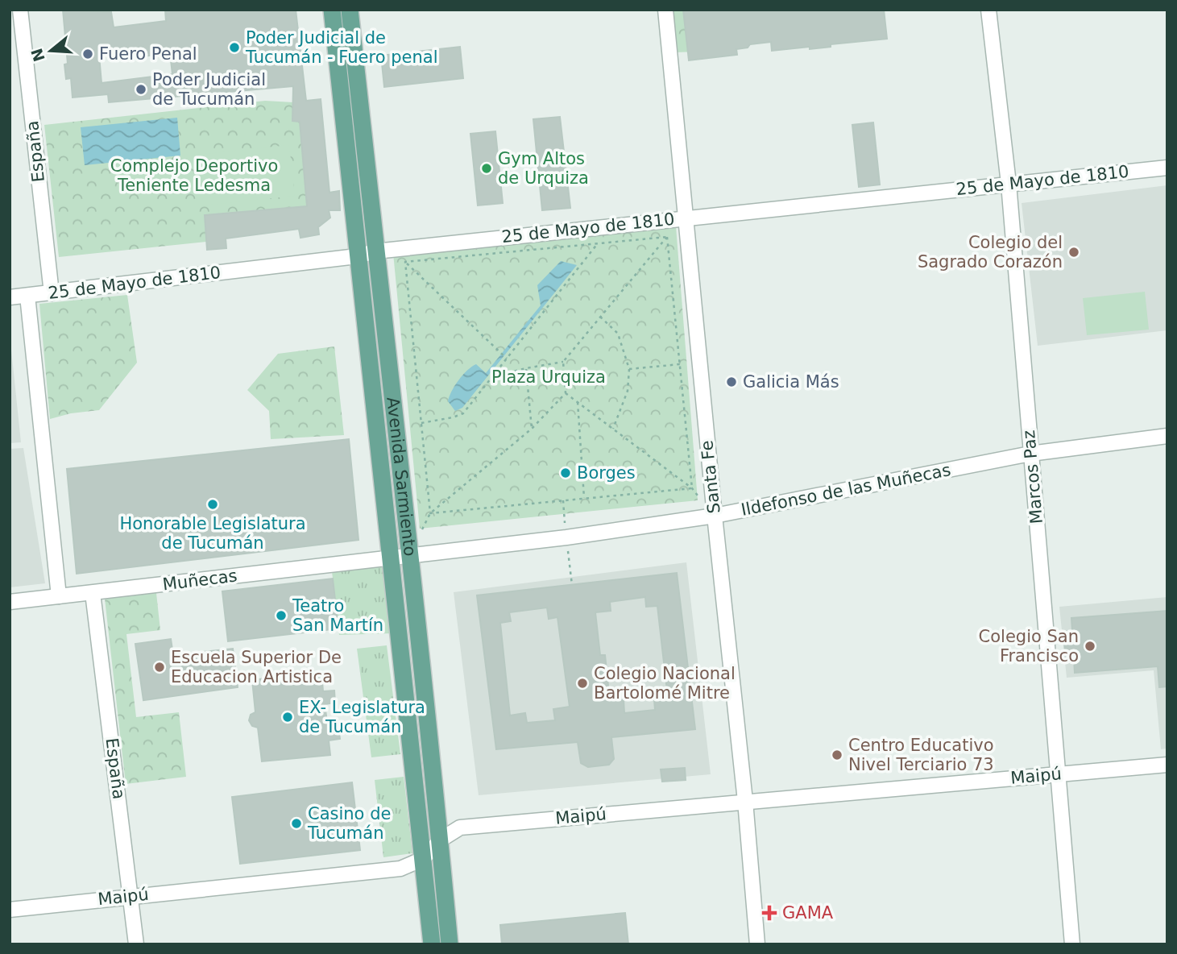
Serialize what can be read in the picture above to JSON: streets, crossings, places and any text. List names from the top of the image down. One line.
{"streets":{"main road":["Avenida Sarmiento"],"street":["España","25 de Mayo de 1810","Santa Fe","Marcos Paz","Ildefonso de las Muñecas","Muñecas","Maipú"]},"crossings":[["España","25 de Mayo de 1810"],["España","Muñecas"],["España","Maipú"],["25 de Mayo de 1810","Avenida Sarmiento"],["25 de Mayo de 1810","Santa Fe"],["25 de Mayo de 1810","Marcos Paz"],["Avenida Sarmiento","Ildefonso de las Muñecas"],["Avenida Sarmiento","Muñecas"],["Avenida Sarmiento","Maipú"],["Santa Fe","Ildefonso de las Muñecas"],["Santa Fe","Maipú"],["Marcos Paz","Ildefonso de las Muñecas"],["Marcos Paz","Maipú"],["Ildefonso de las Muñecas","Muñecas"]],"parks":["Complejo Deportivo Teniente Ledesma","Plaza Urquiza"],"places":{"other":["Poder Judicial de Tucumán - Fuero penal","Fuero Penal","Poder Judicial de Tucumán","Gym Altos de Urquiza","Colegio del Sagrado Corazón","Galicia Más","Borges","Honorable Legislatura de Tucumán","Teatro San Martín","Colegio San Francisco","Escuela Superior De Educacion Artistica","Colegio Nacional Bartolomé Mitre","EX- Legislatura de Tucumán","Centro Educativo Nivel Terciario 73","Casino de Tucumán"],"health":["GAMA"]},"north":"left"}
